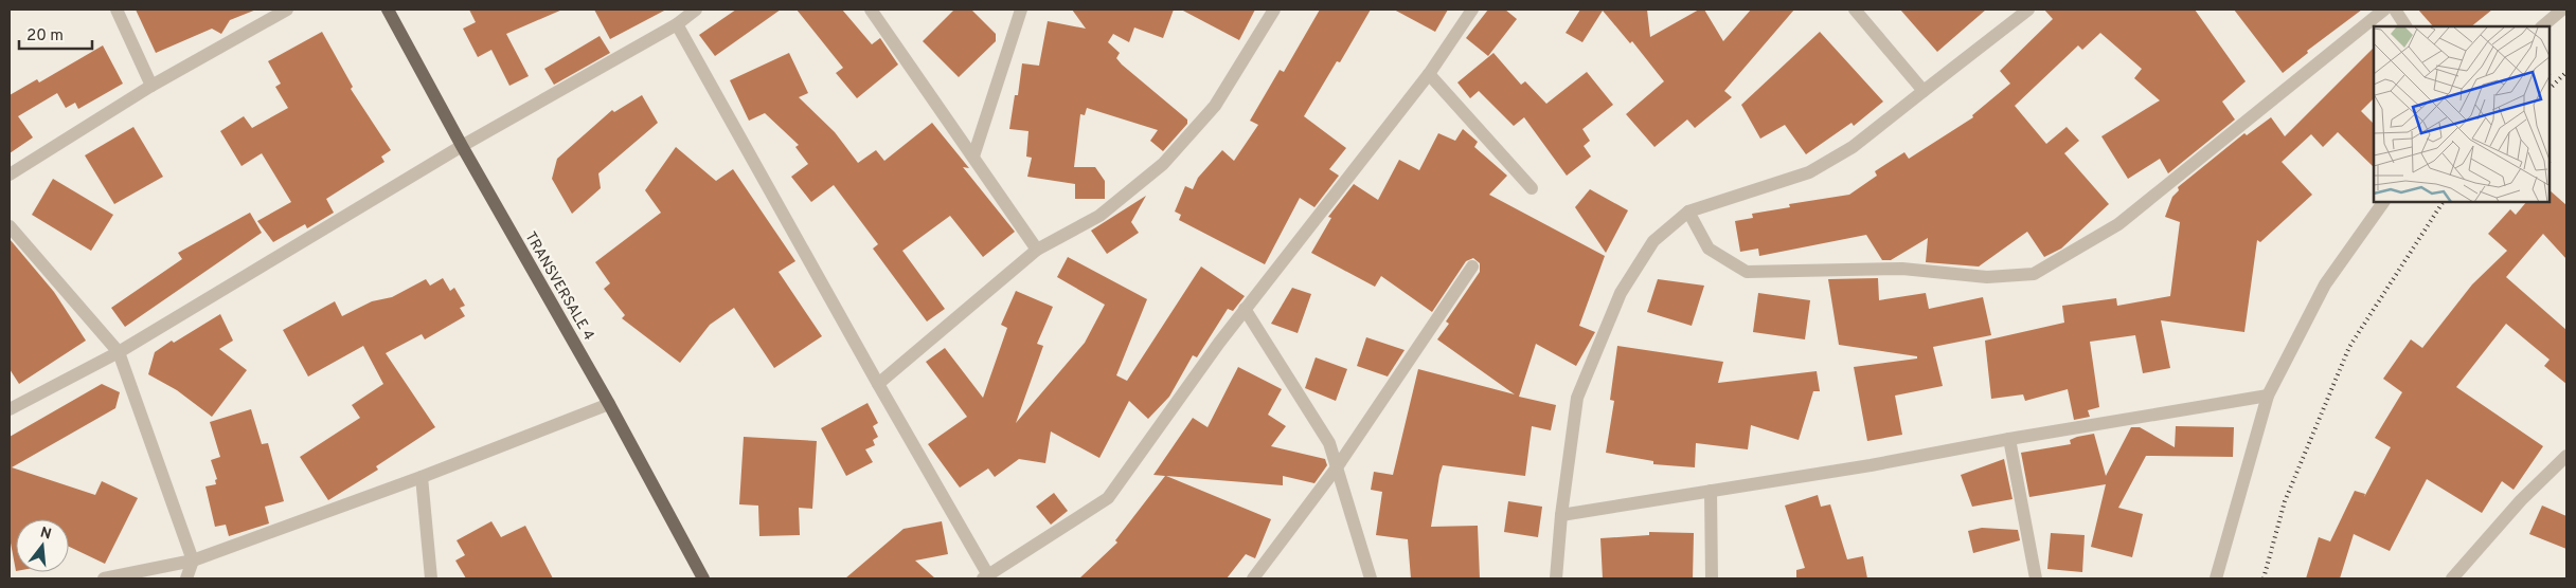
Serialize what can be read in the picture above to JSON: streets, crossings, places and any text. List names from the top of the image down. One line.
{"streets":{"main road":["TRANSVERSALE 4"]},"scale_bar":"20 m","north":"top"}
